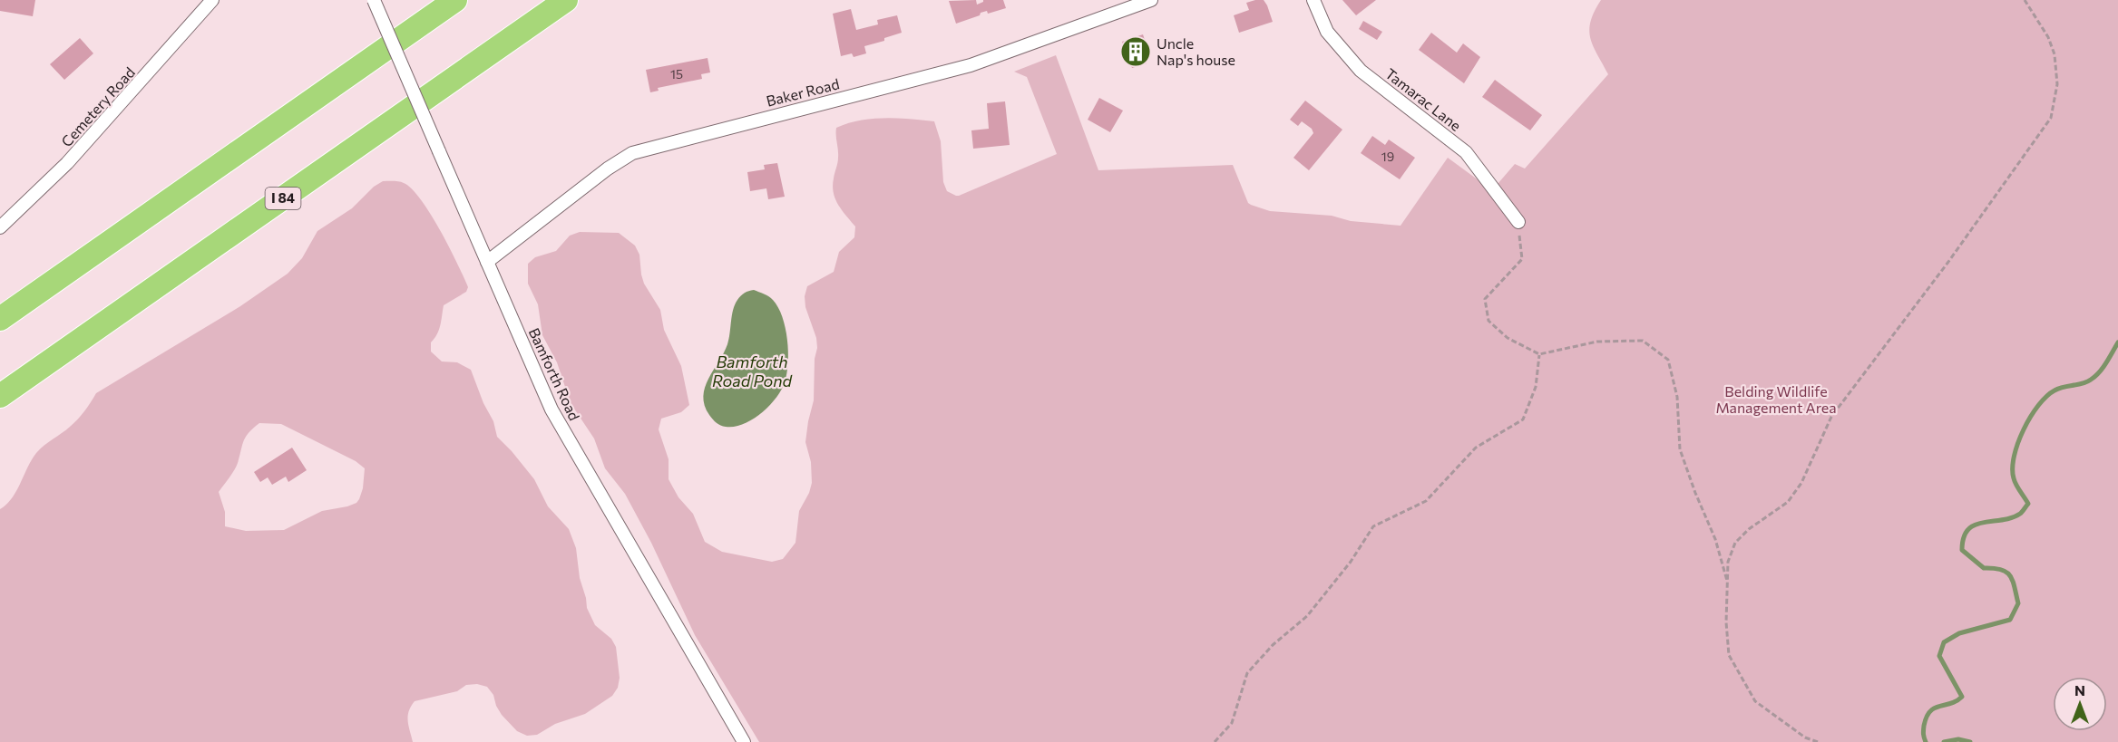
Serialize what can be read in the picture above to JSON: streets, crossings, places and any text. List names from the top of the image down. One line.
{"streets":{"highway":["I 84"],"street":["Baker Road","Tamarac Lane","Cemetery Road","Bamforth Road"]},"crossings":[["Baker Road","Bamforth Road"]],"water":["Bamforth Road Pond"],"parks":["Belding Wildlife Management Area"],"places":{"building":["Uncle Nap's house"]},"house_numbers":["15","19"],"north":"top"}
